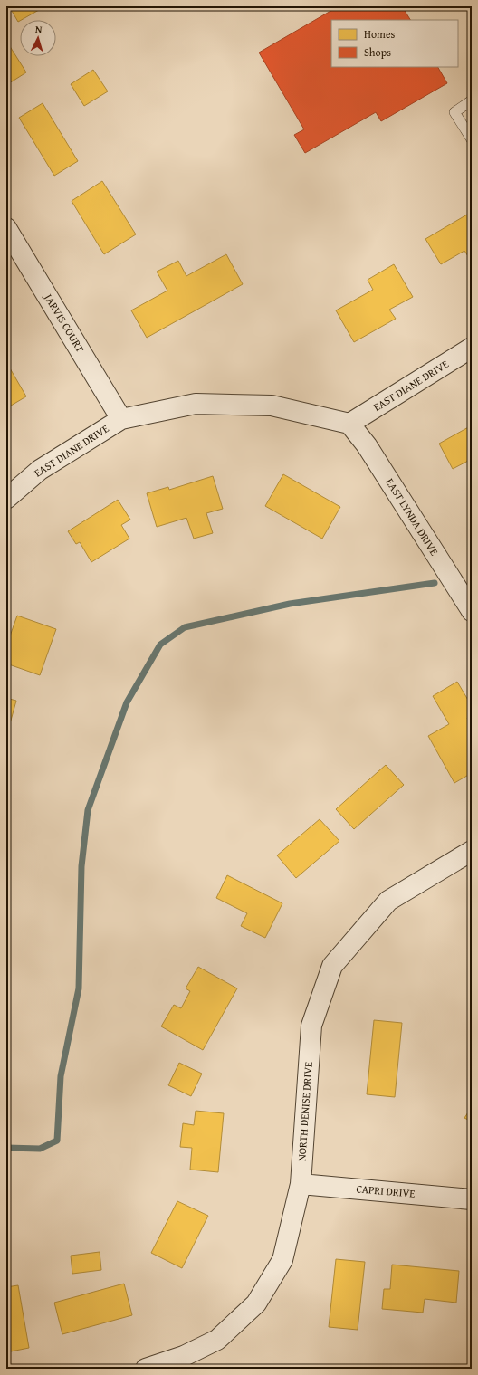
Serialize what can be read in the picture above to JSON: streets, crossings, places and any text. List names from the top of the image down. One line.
{"streets":{"street":["JARVIS COURT","EAST DIANE DRIVE","EAST LYNDA DRIVE","NORTH DENISE DRIVE","CAPRI DRIVE"]},"crossings":[["JARVIS COURT","EAST DIANE DRIVE"],["EAST DIANE DRIVE","EAST LYNDA DRIVE"],["NORTH DENISE DRIVE","CAPRI DRIVE"]],"legend":["Homes","Shops"],"north":"top"}
